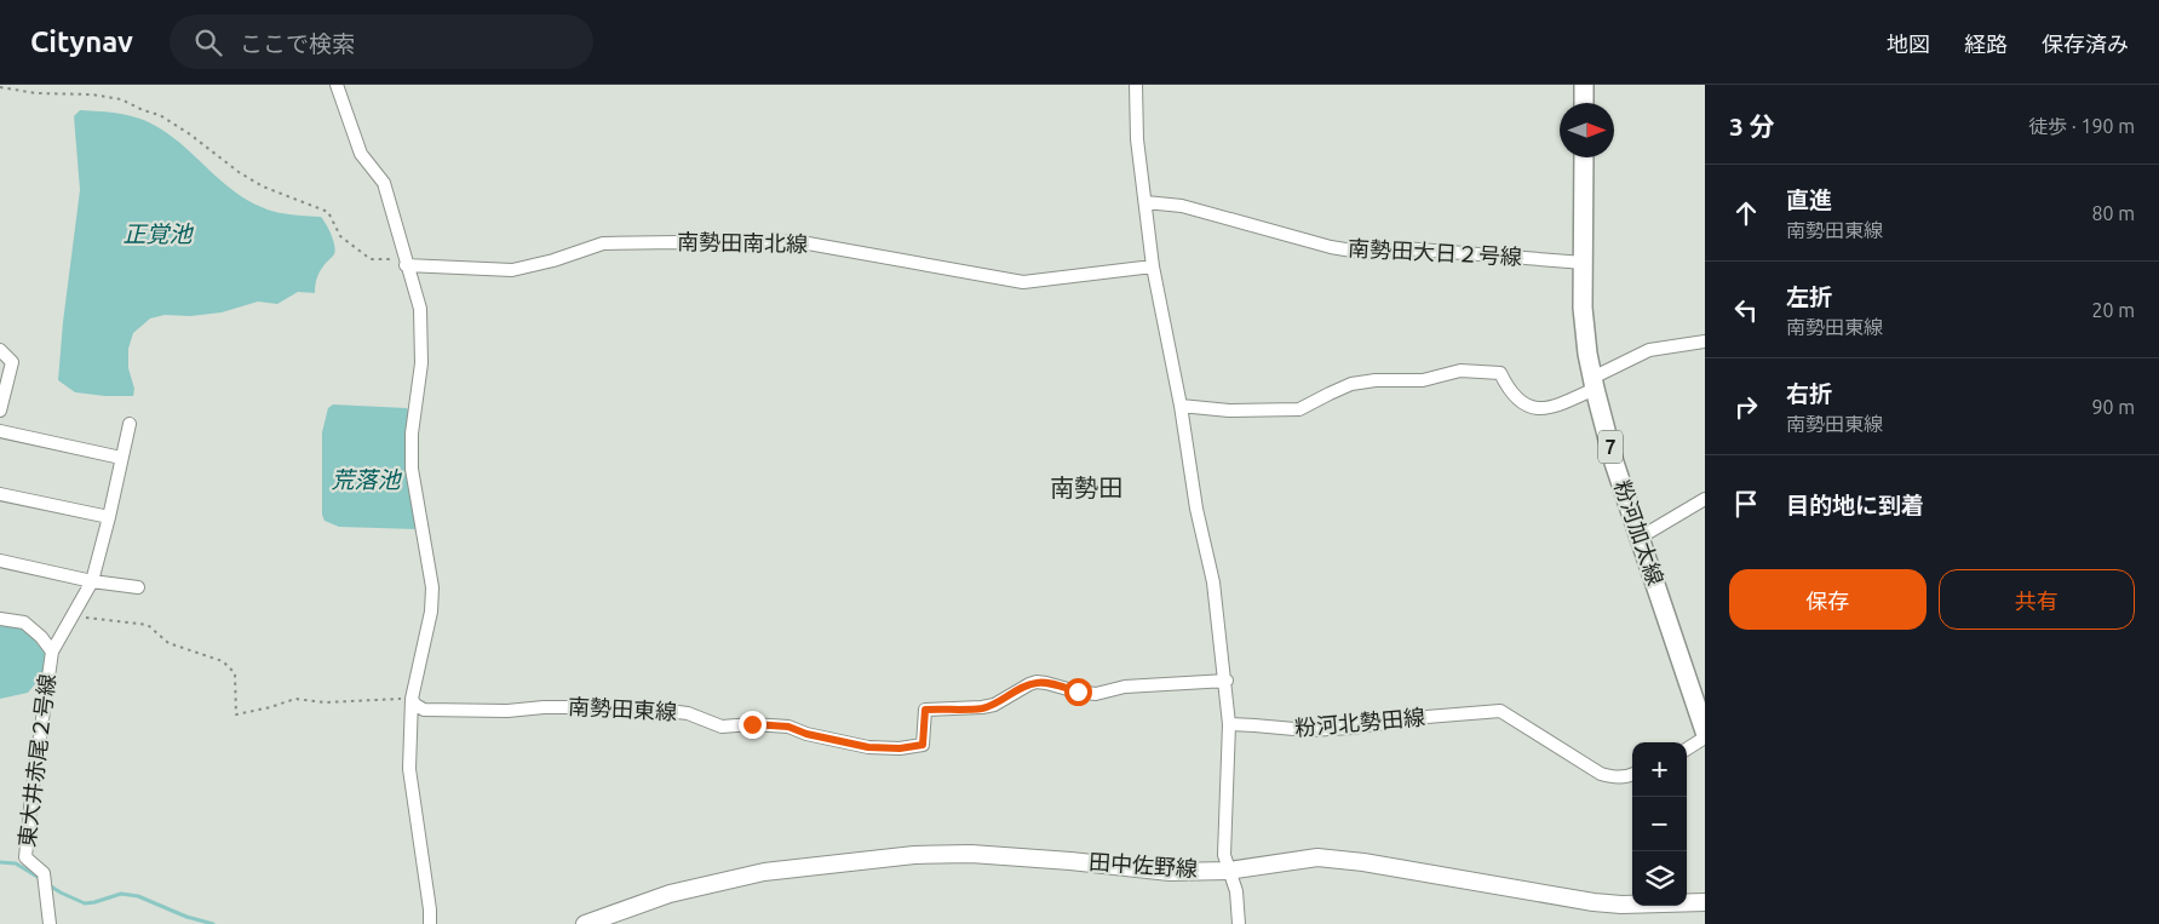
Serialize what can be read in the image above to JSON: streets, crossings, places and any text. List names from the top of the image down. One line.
{"streets":{"main road":["7","粉河加太線"],"street":["南勢田南北線","南勢田大日２号線","南勢田東線","粉河北勢田線","東大井赤尾２号線","田中佐野線"]},"crossings":[["南勢田大日２号線","粉河加太線"]],"districts":["南勢田"],"water":["正覚池","荒落池"],"north":"right","page":{"header":"Citynav","search":"ここで検索","nav":["地図","経路","保存済み"],"heading":["3 分","徒歩 · 190 m"],"list":[["直進","南勢田東線","80 m"],["左折","南勢田東線","20 m"],["右折","南勢田東線","90 m"],"目的地に到着"],"buttons":["保存","共有"],"map_buttons":["+","−"]}}
